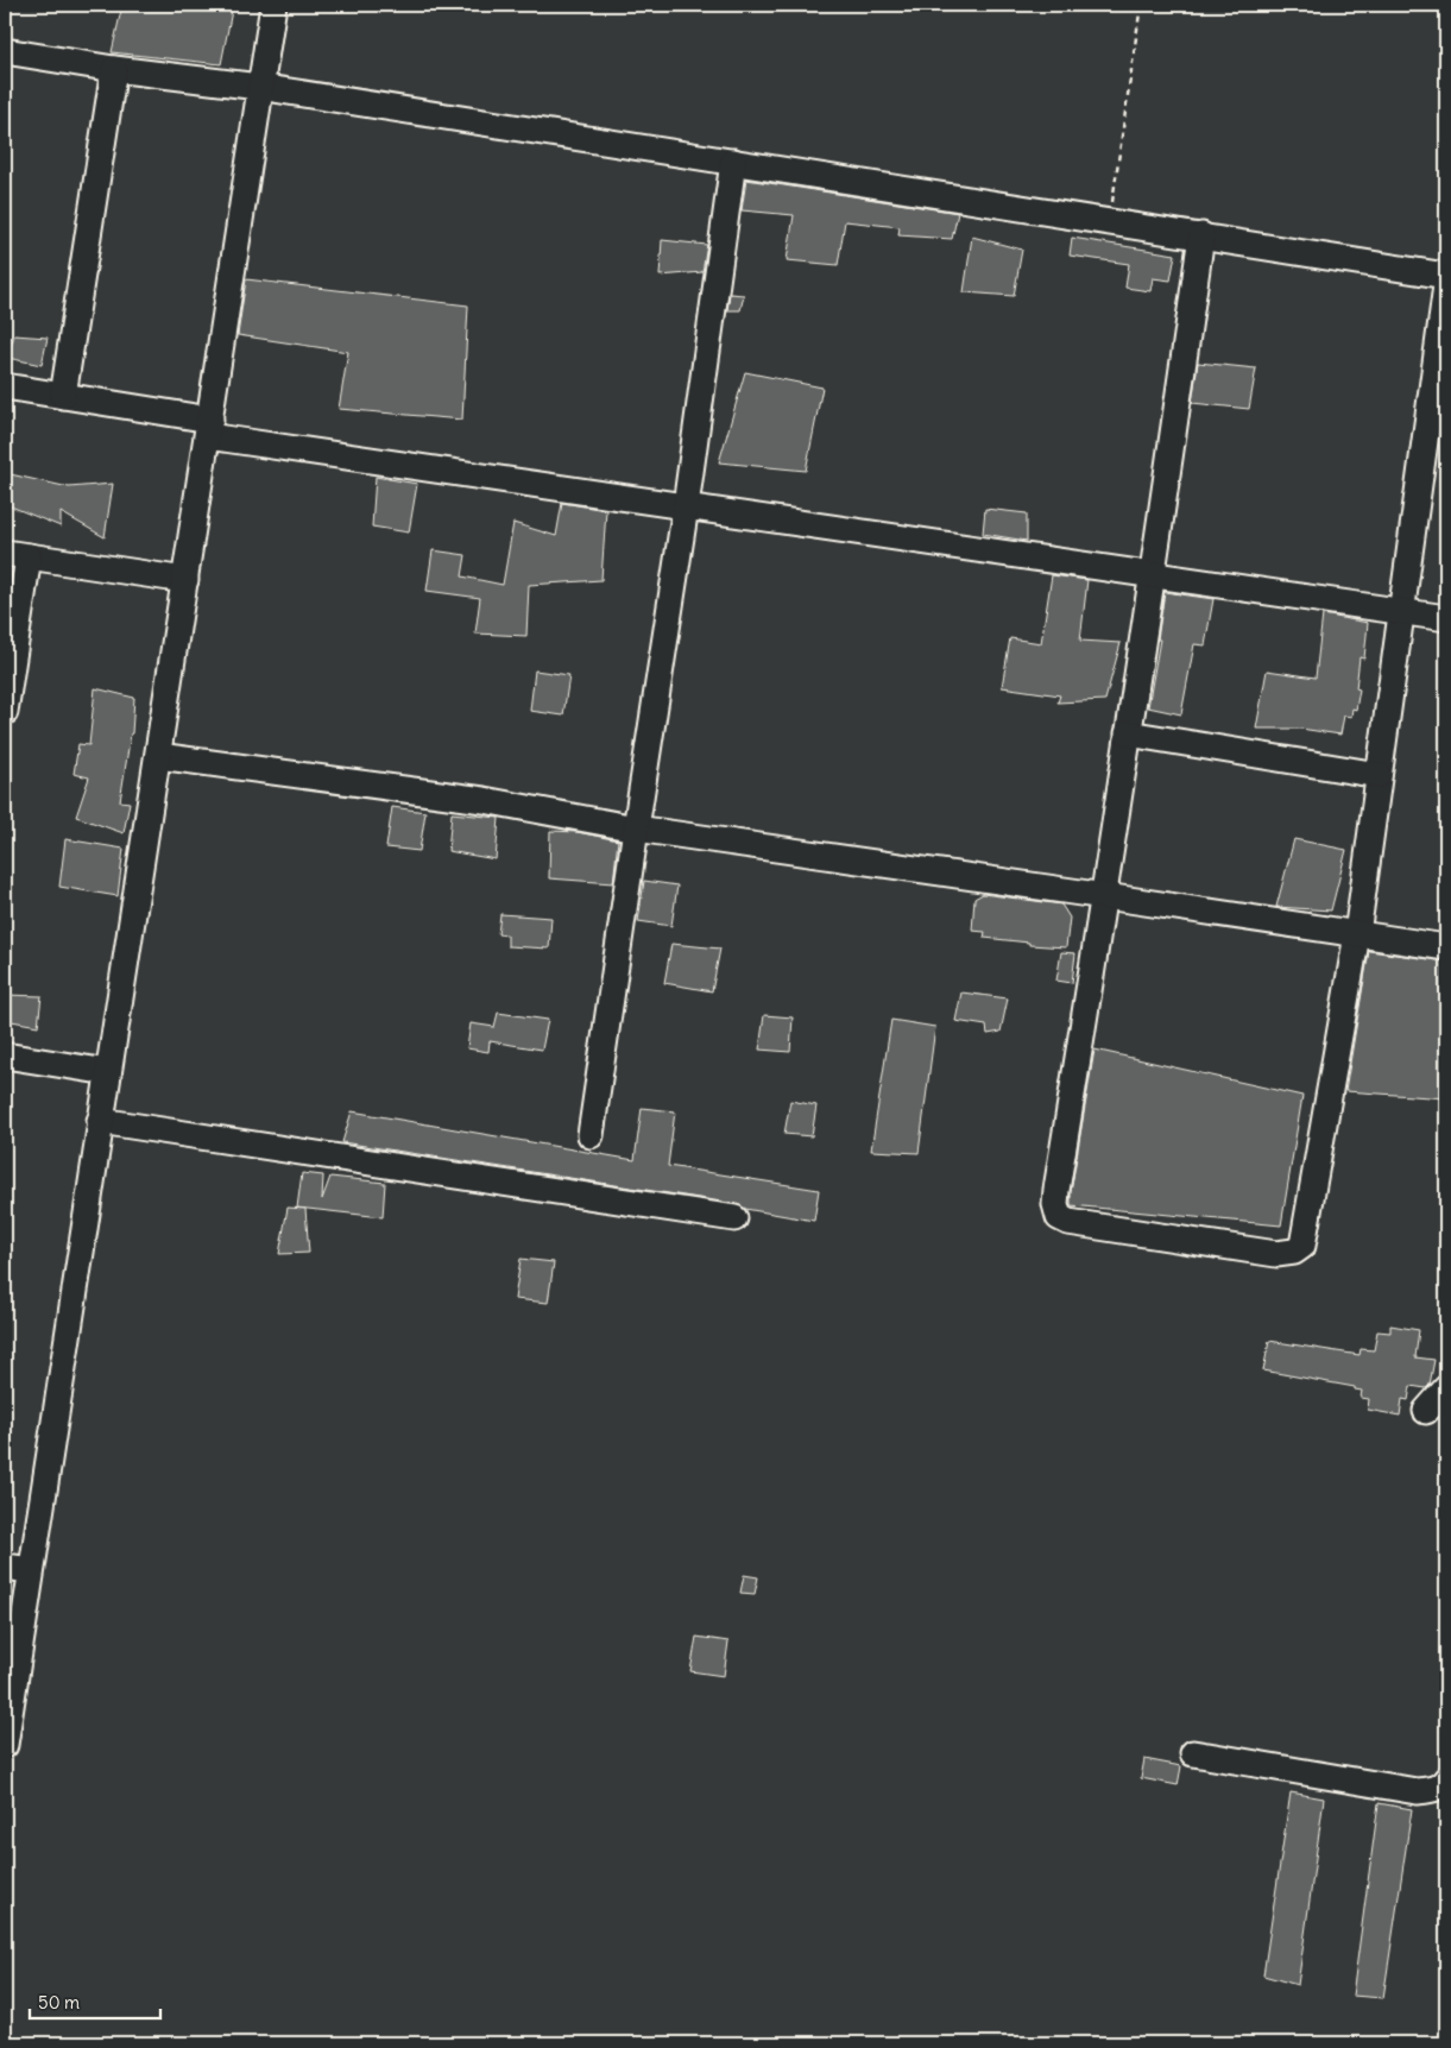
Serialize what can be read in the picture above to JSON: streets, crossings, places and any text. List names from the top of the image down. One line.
{"scale_bar":"50 m"}
